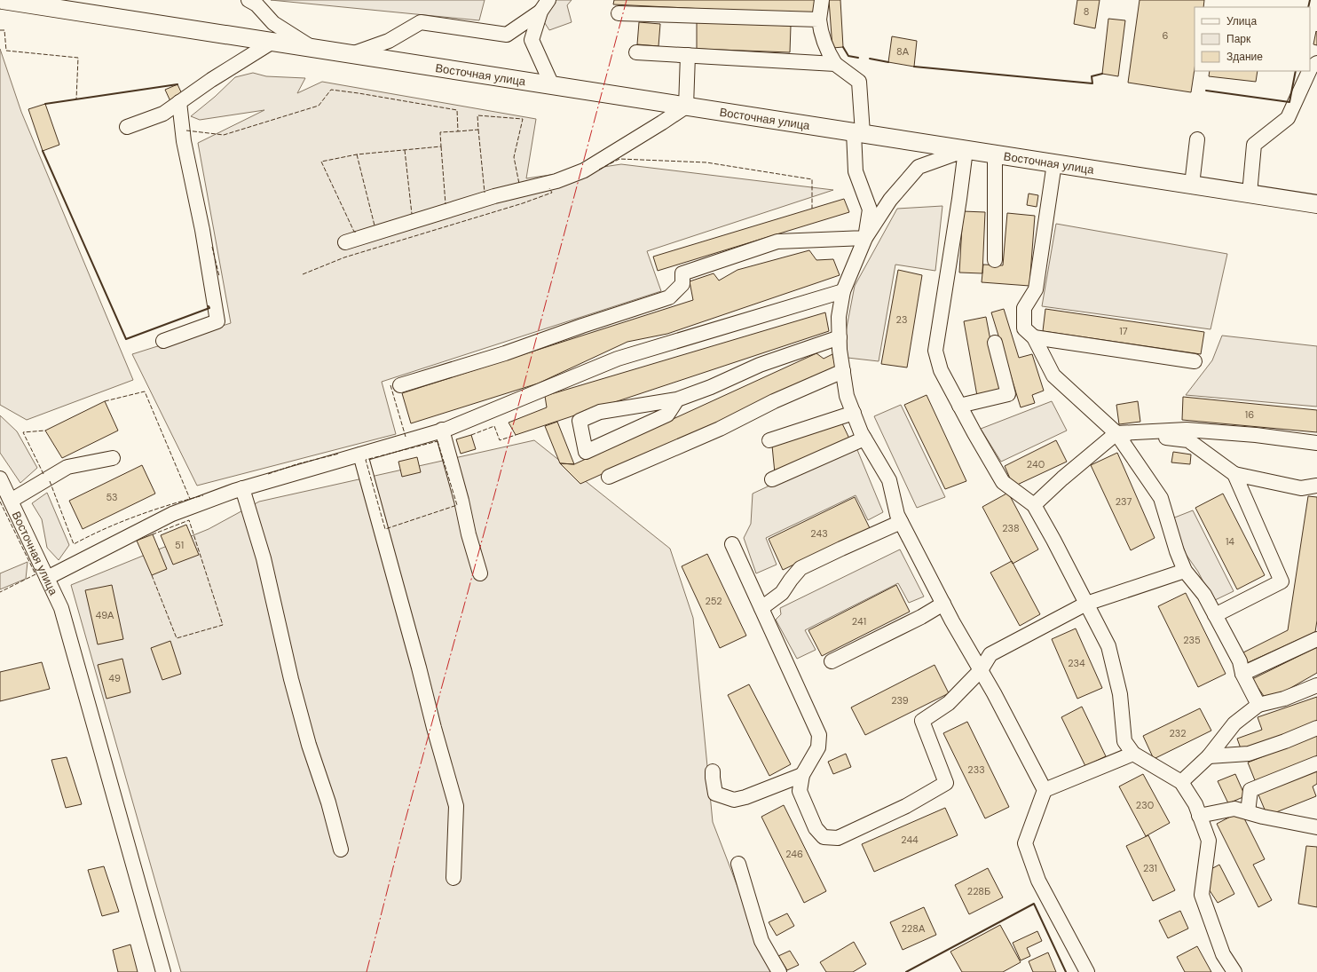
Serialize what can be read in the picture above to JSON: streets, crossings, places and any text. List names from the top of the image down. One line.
{"streets":{"main road":["Восточная улица"]},"house_numbers":["8","6","8А","23","17","16","240","53","237","238","243","14","51","252","49А","241","235","234","49","239","232","233","230","244","246","231","228Б","228А"],"legend":["Улица","Парк","Здание"]}
